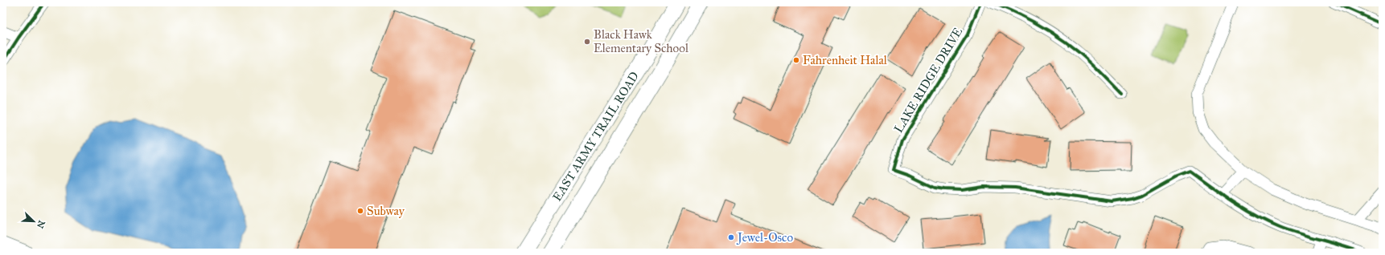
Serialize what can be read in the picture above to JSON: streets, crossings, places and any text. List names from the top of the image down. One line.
{"streets":{"main road":["EAST ARMY TRAIL ROAD"],"street":["LAKE RIDGE DRIVE"]},"places":["Black Hawk Elementary School","Fahrenheit Halal","Subway","Jewel-Osco"],"north":"bottom right"}
